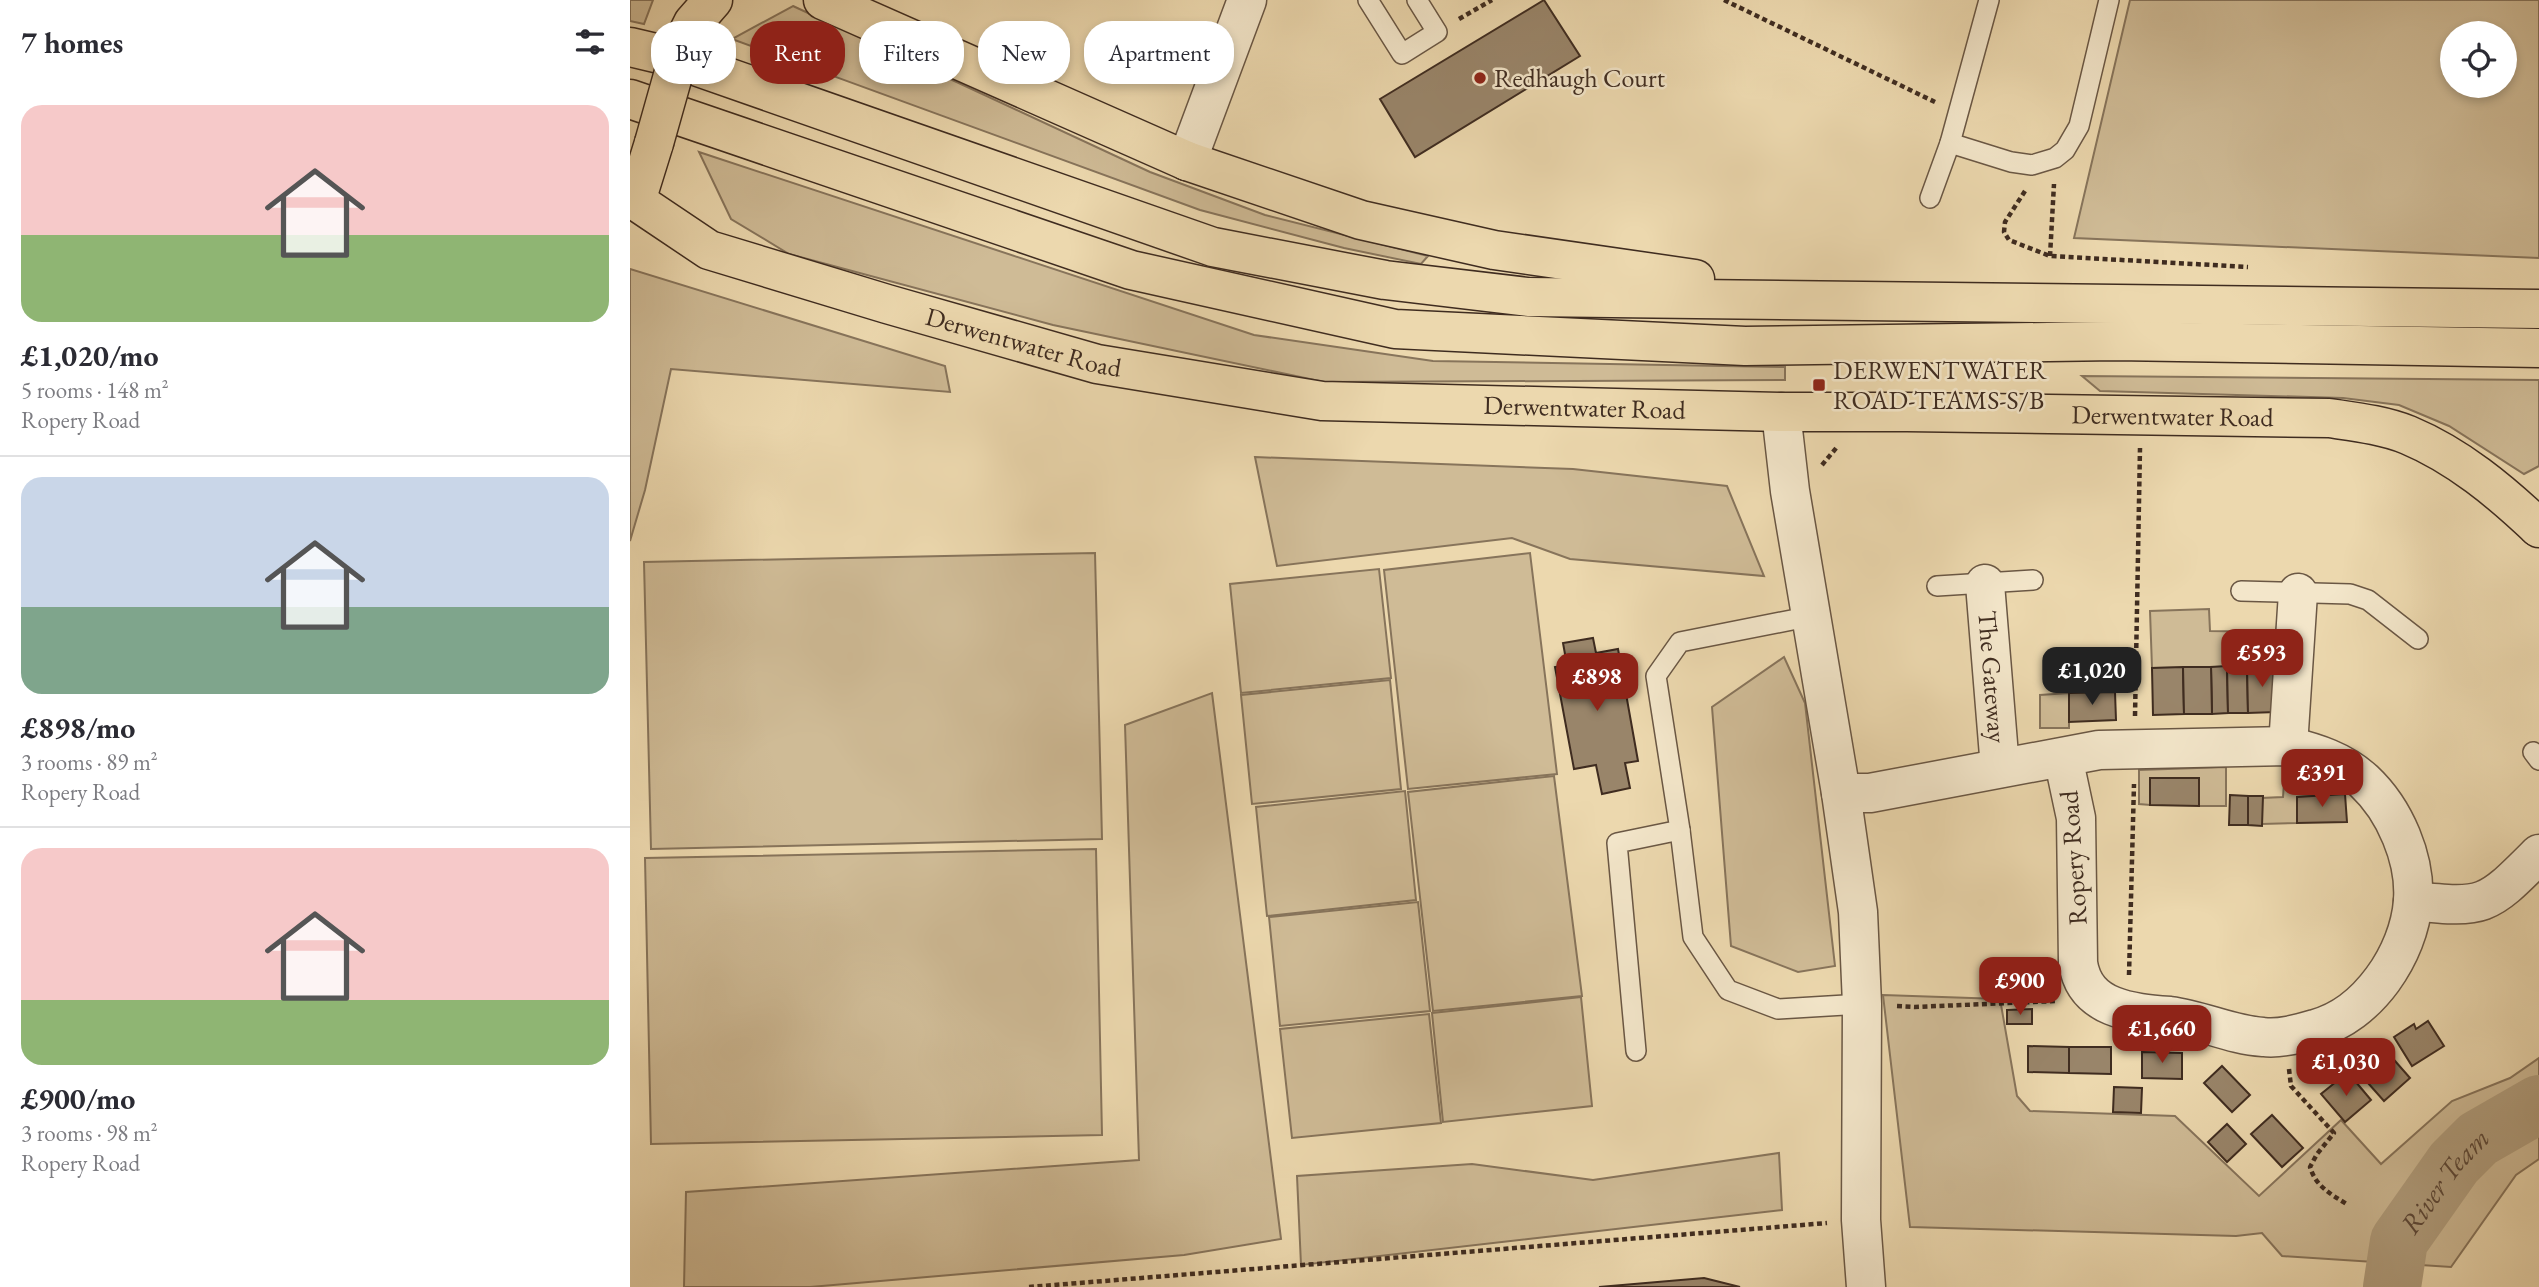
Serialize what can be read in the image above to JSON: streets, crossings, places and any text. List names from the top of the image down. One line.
{"streets":{"main road":["Derwentwater Road"],"street":["The Gateway","Ropery Road"]},"crossings":[["The Gateway","Ropery Road"]],"water":["River Team"],"places":{"other":["Redhaugh Court"],"transit":["DERWENTWATER ROAD-TEAMS-S/B"]},"page":{"heading":"7 homes","chip":["Buy","Rent","Filters","New","Apartment"],"list":[{"name":"£1,020/mo","note":"5 rooms · 148 m² · Ropery Road"},{"name":"£898/mo","note":"3 rooms · 89 m² · Ropery Road"},{"name":"£900/mo","note":"3 rooms · 98 m² · Ropery Road"}],"price":["£593","£1,020","£898","£391","£900","£1,660","£1,030"]}}
